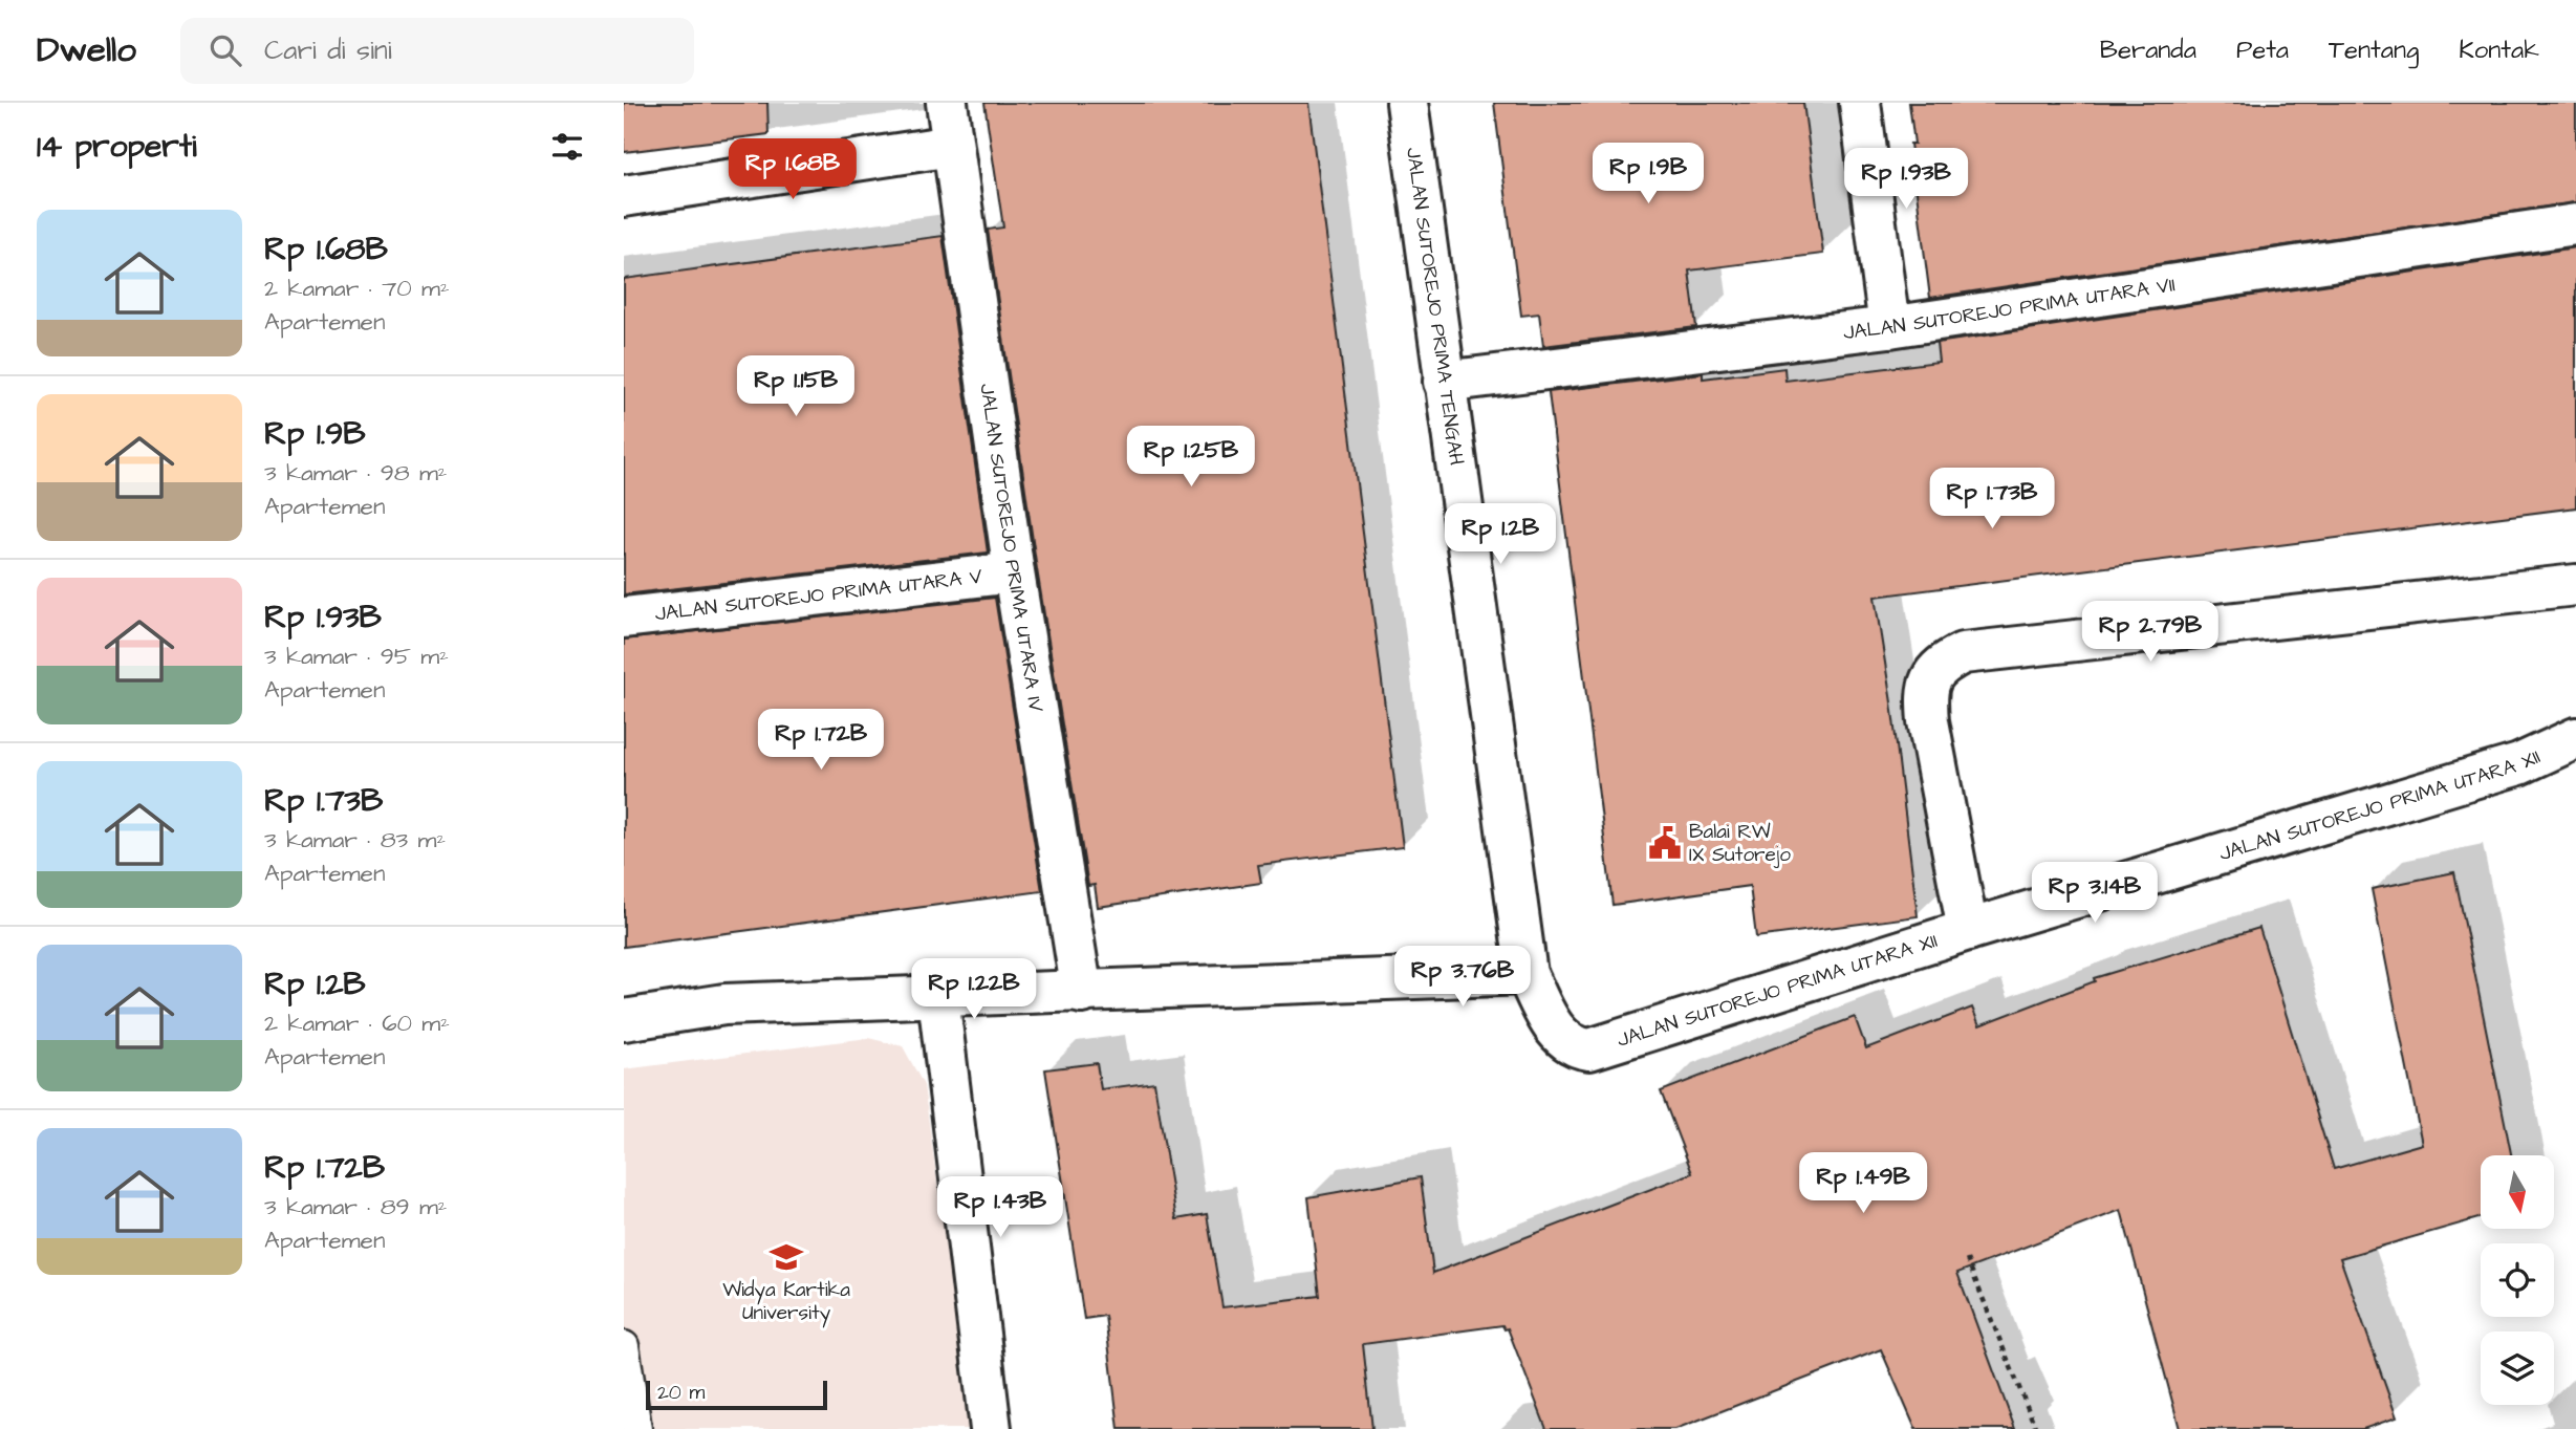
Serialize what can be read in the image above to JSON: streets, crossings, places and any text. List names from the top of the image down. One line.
{"streets":{"street":["JALAN SUTOREJO PRIMA TENGAH","JALAN SUTOREJO PRIMA UTARA VII","JALAN SUTOREJO PRIMA UTARA IV","JALAN SUTOREJO PRIMA UTARA V","JALAN SUTOREJO PRIMA UTARA XII"]},"crossings":[["JALAN SUTOREJO PRIMA TENGAH","JALAN SUTOREJO PRIMA UTARA VII"],["JALAN SUTOREJO PRIMA TENGAH","JALAN SUTOREJO PRIMA UTARA XII"],["JALAN SUTOREJO PRIMA UTARA IV","JALAN SUTOREJO PRIMA UTARA V"]],"places":{"public building":["Balai RW IX Sutorejo"],"school or university":["Widya Kartika University"]},"scale_bar":"20 m","north":"bottom","page":{"header":"Dwello","search":"Cari di sini","nav":["Beranda","Peta","Tentang","Kontak"],"heading":"14 properti","price":["Rp 1.68B","Rp 1.9B","Rp 1.93B","Rp 1.15B","Rp 1.25B","Rp 1.73B","Rp 1.2B","Rp 2.79B","Rp 1.72B","Rp 3.14B","Rp 3.76B","Rp 1.22B","Rp 1.49B","Rp 1.43B"],"list":[{"name":"Rp 1.68B","note":"2 kamar · 70 m² · Apartemen"},{"name":"Rp 1.9B","note":"3 kamar · 98 m² · Apartemen"},{"name":"Rp 1.93B","note":"3 kamar · 95 m² · Apartemen"},{"name":"Rp 1.73B","note":"3 kamar · 83 m² · Apartemen"},{"name":"Rp 1.2B","note":"2 kamar · 60 m² · Apartemen"},{"name":"Rp 1.72B","note":"3 kamar · 89 m² · Apartemen"}],"scale":"20 m"}}
